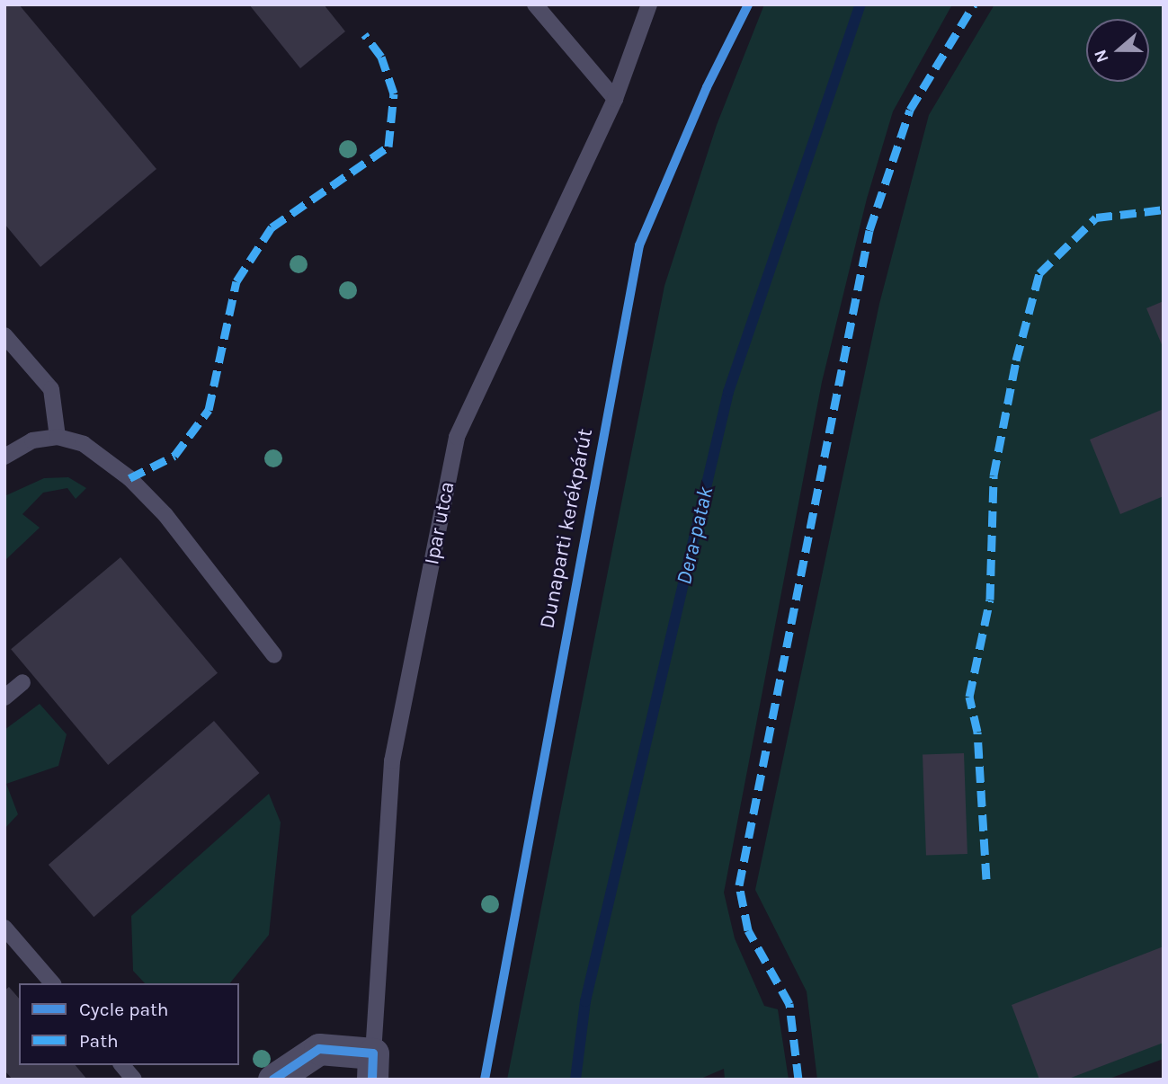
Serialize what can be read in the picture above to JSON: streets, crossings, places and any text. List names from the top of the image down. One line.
{"streets":{"lane":["Ipar utca"],"cycle path":["Dunaparti kerékpárút"]},"water":["Dera-patak"],"legend":["Cycle path","Path"],"north":"left"}
